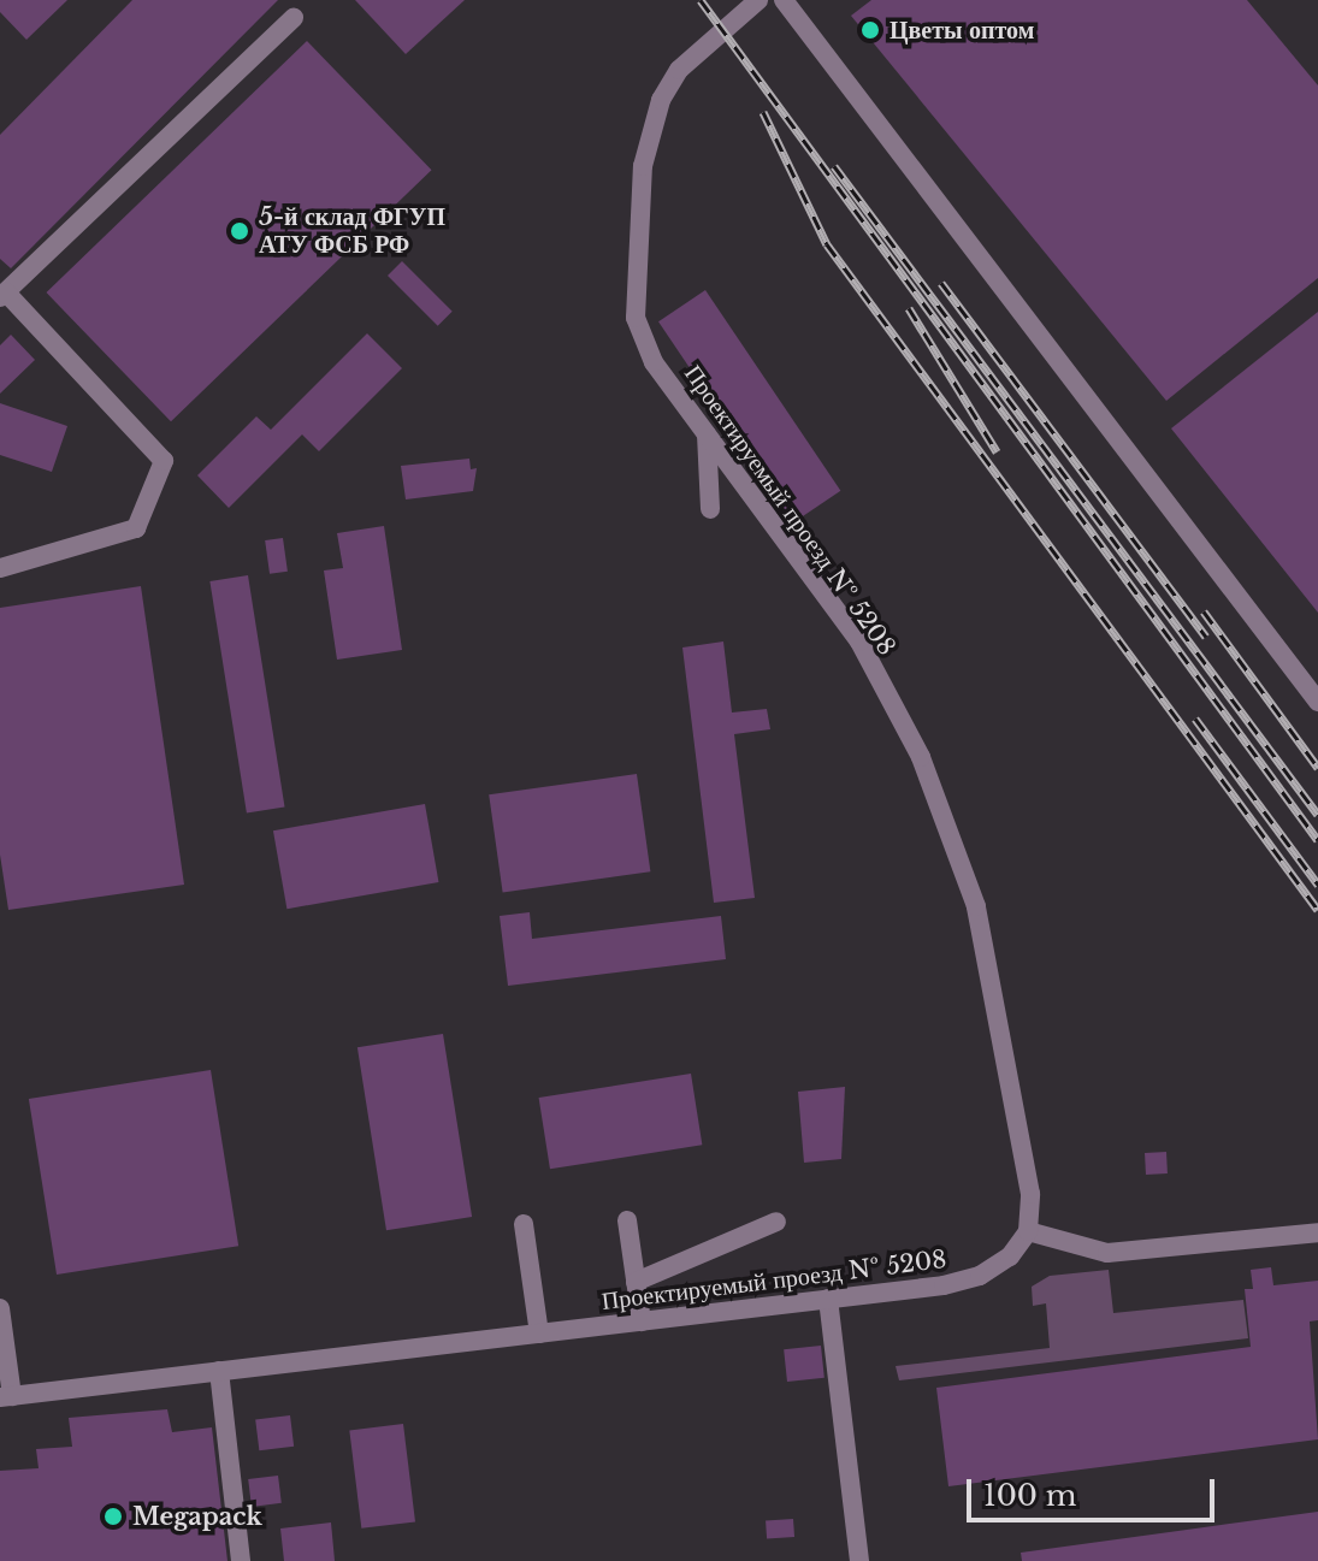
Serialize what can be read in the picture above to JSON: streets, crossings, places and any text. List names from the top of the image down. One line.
{"streets":{"street":["Проектируемый проезд № 5208"]},"places":["Цветы оптом","5-й склад ФГУП АТУ ФСБ РФ","Megapack"],"scale_bar":"100 m"}
